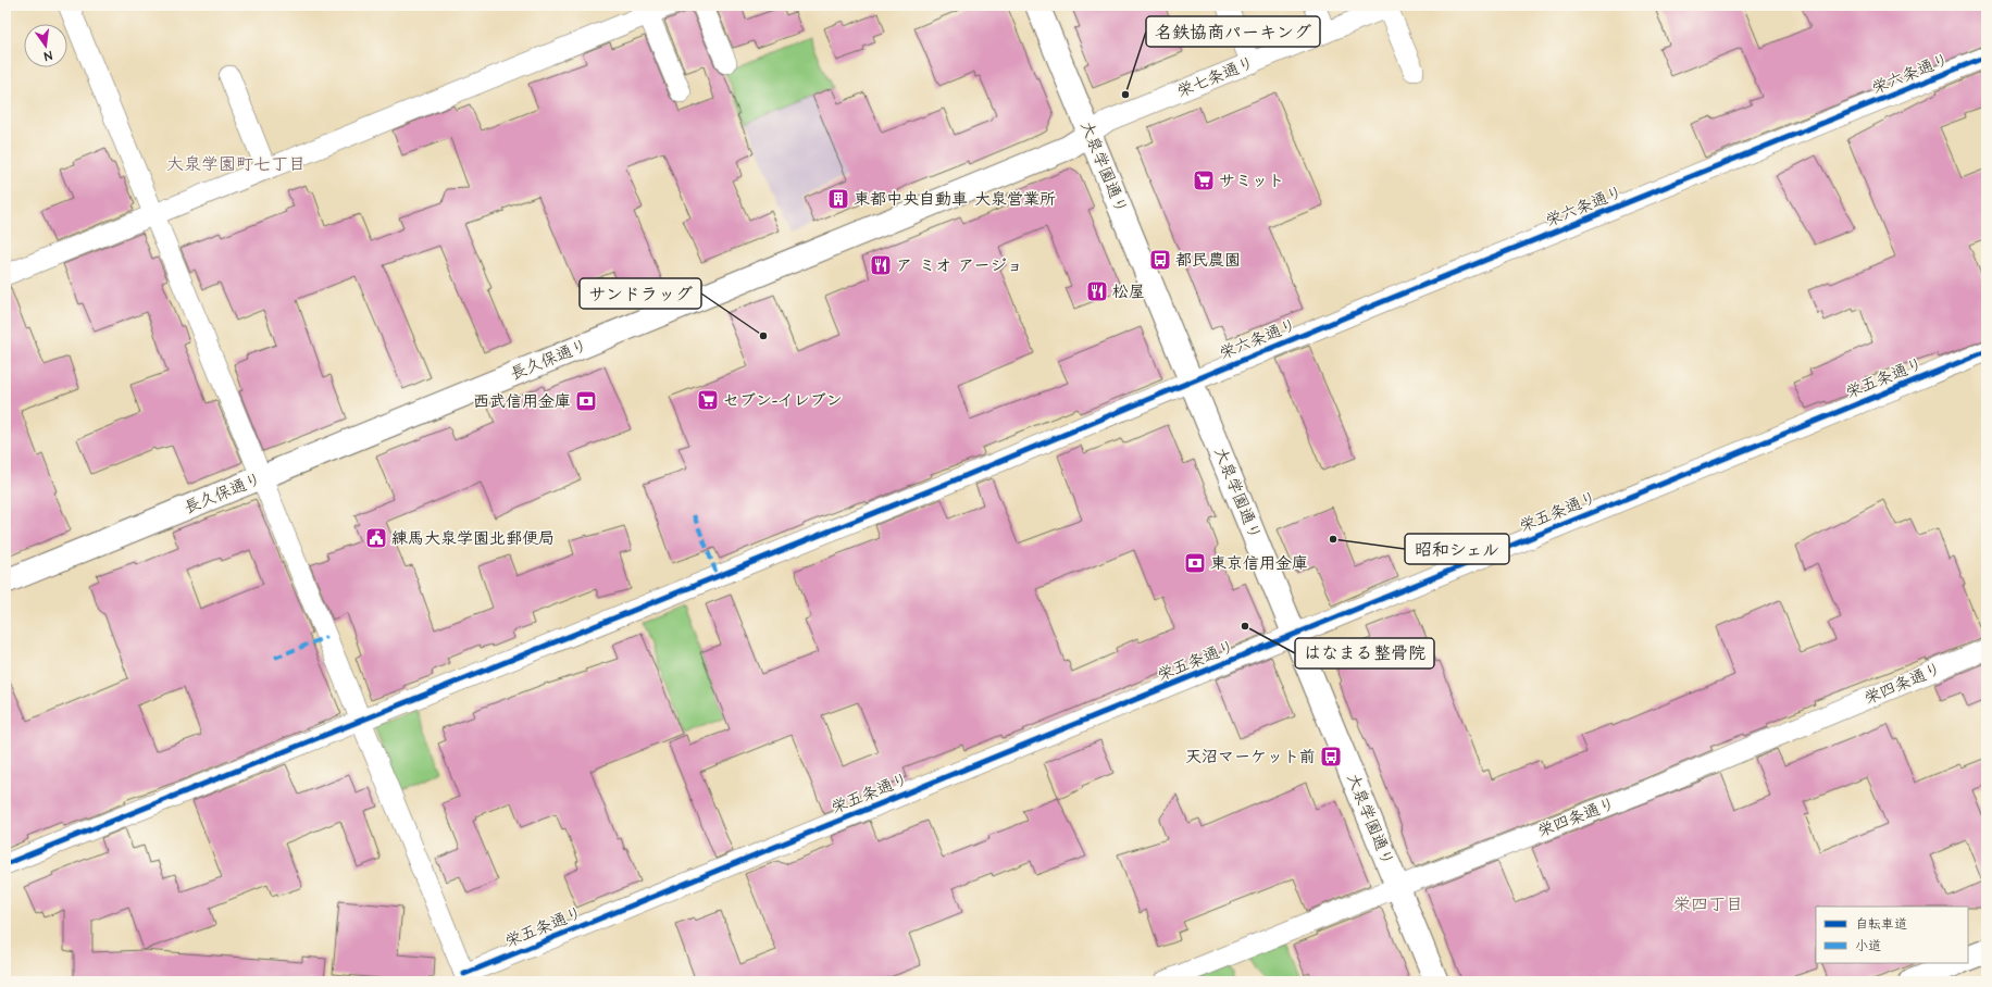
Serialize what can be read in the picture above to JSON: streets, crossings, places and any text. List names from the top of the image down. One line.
{"streets":{"street":["栄六条通り","栄七条通り","大泉学園通り","長久保通り","栄五条通り","栄四条通り"]},"crossings":[["栄六条通り","大泉学園通り"],["栄七条通り","大泉学園通り"],["栄七条通り","長久保通り"],["大泉学園通り","長久保通り"],["大泉学園通り","栄五条通り"],["大泉学園通り","栄四条通り"]],"districts":["大泉学園町七丁目","栄四丁目"],"places":{"other":["名鉄協商パーキング","サンドラッグ","昭和シェル","はなまる整骨院"],"supermarket":["サミット","セブン-イレブン"],"building":["東都中央自動車 大泉営業所"],"bus stop":["都民農園","天沼マーケット前"],"restaurant":["ア ミオ アージョ","松屋"],"bank":["西武信用金庫","東京信用金庫"],"public building":["練馬大泉学園北郵便局"]},"legend":["自転車道","小道"],"north":"bottom"}
